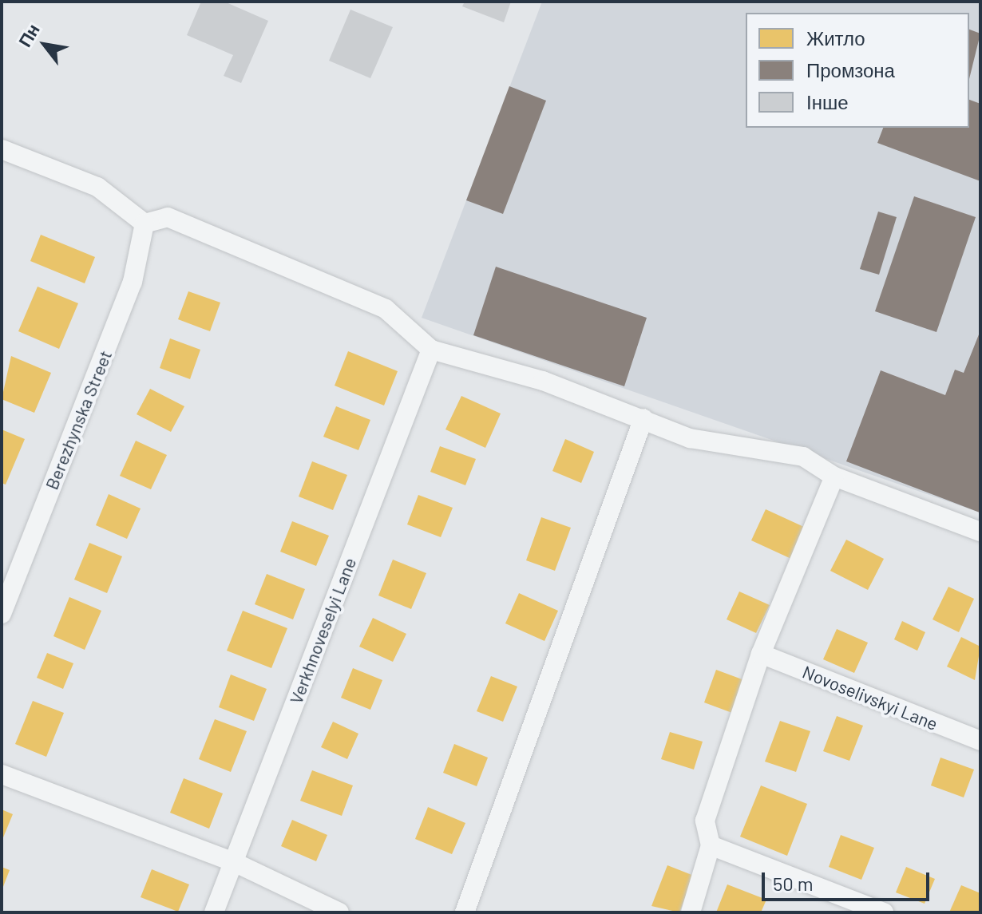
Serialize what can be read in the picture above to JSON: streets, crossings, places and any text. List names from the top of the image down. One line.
{"streets":{"street":["Berezhynska Street","Verkhnoveselyi Lane","Novoselivskyi Lane"]},"legend":["Житло","Промзона","Інше"],"scale_bar":"50 m","north":"top left"}
